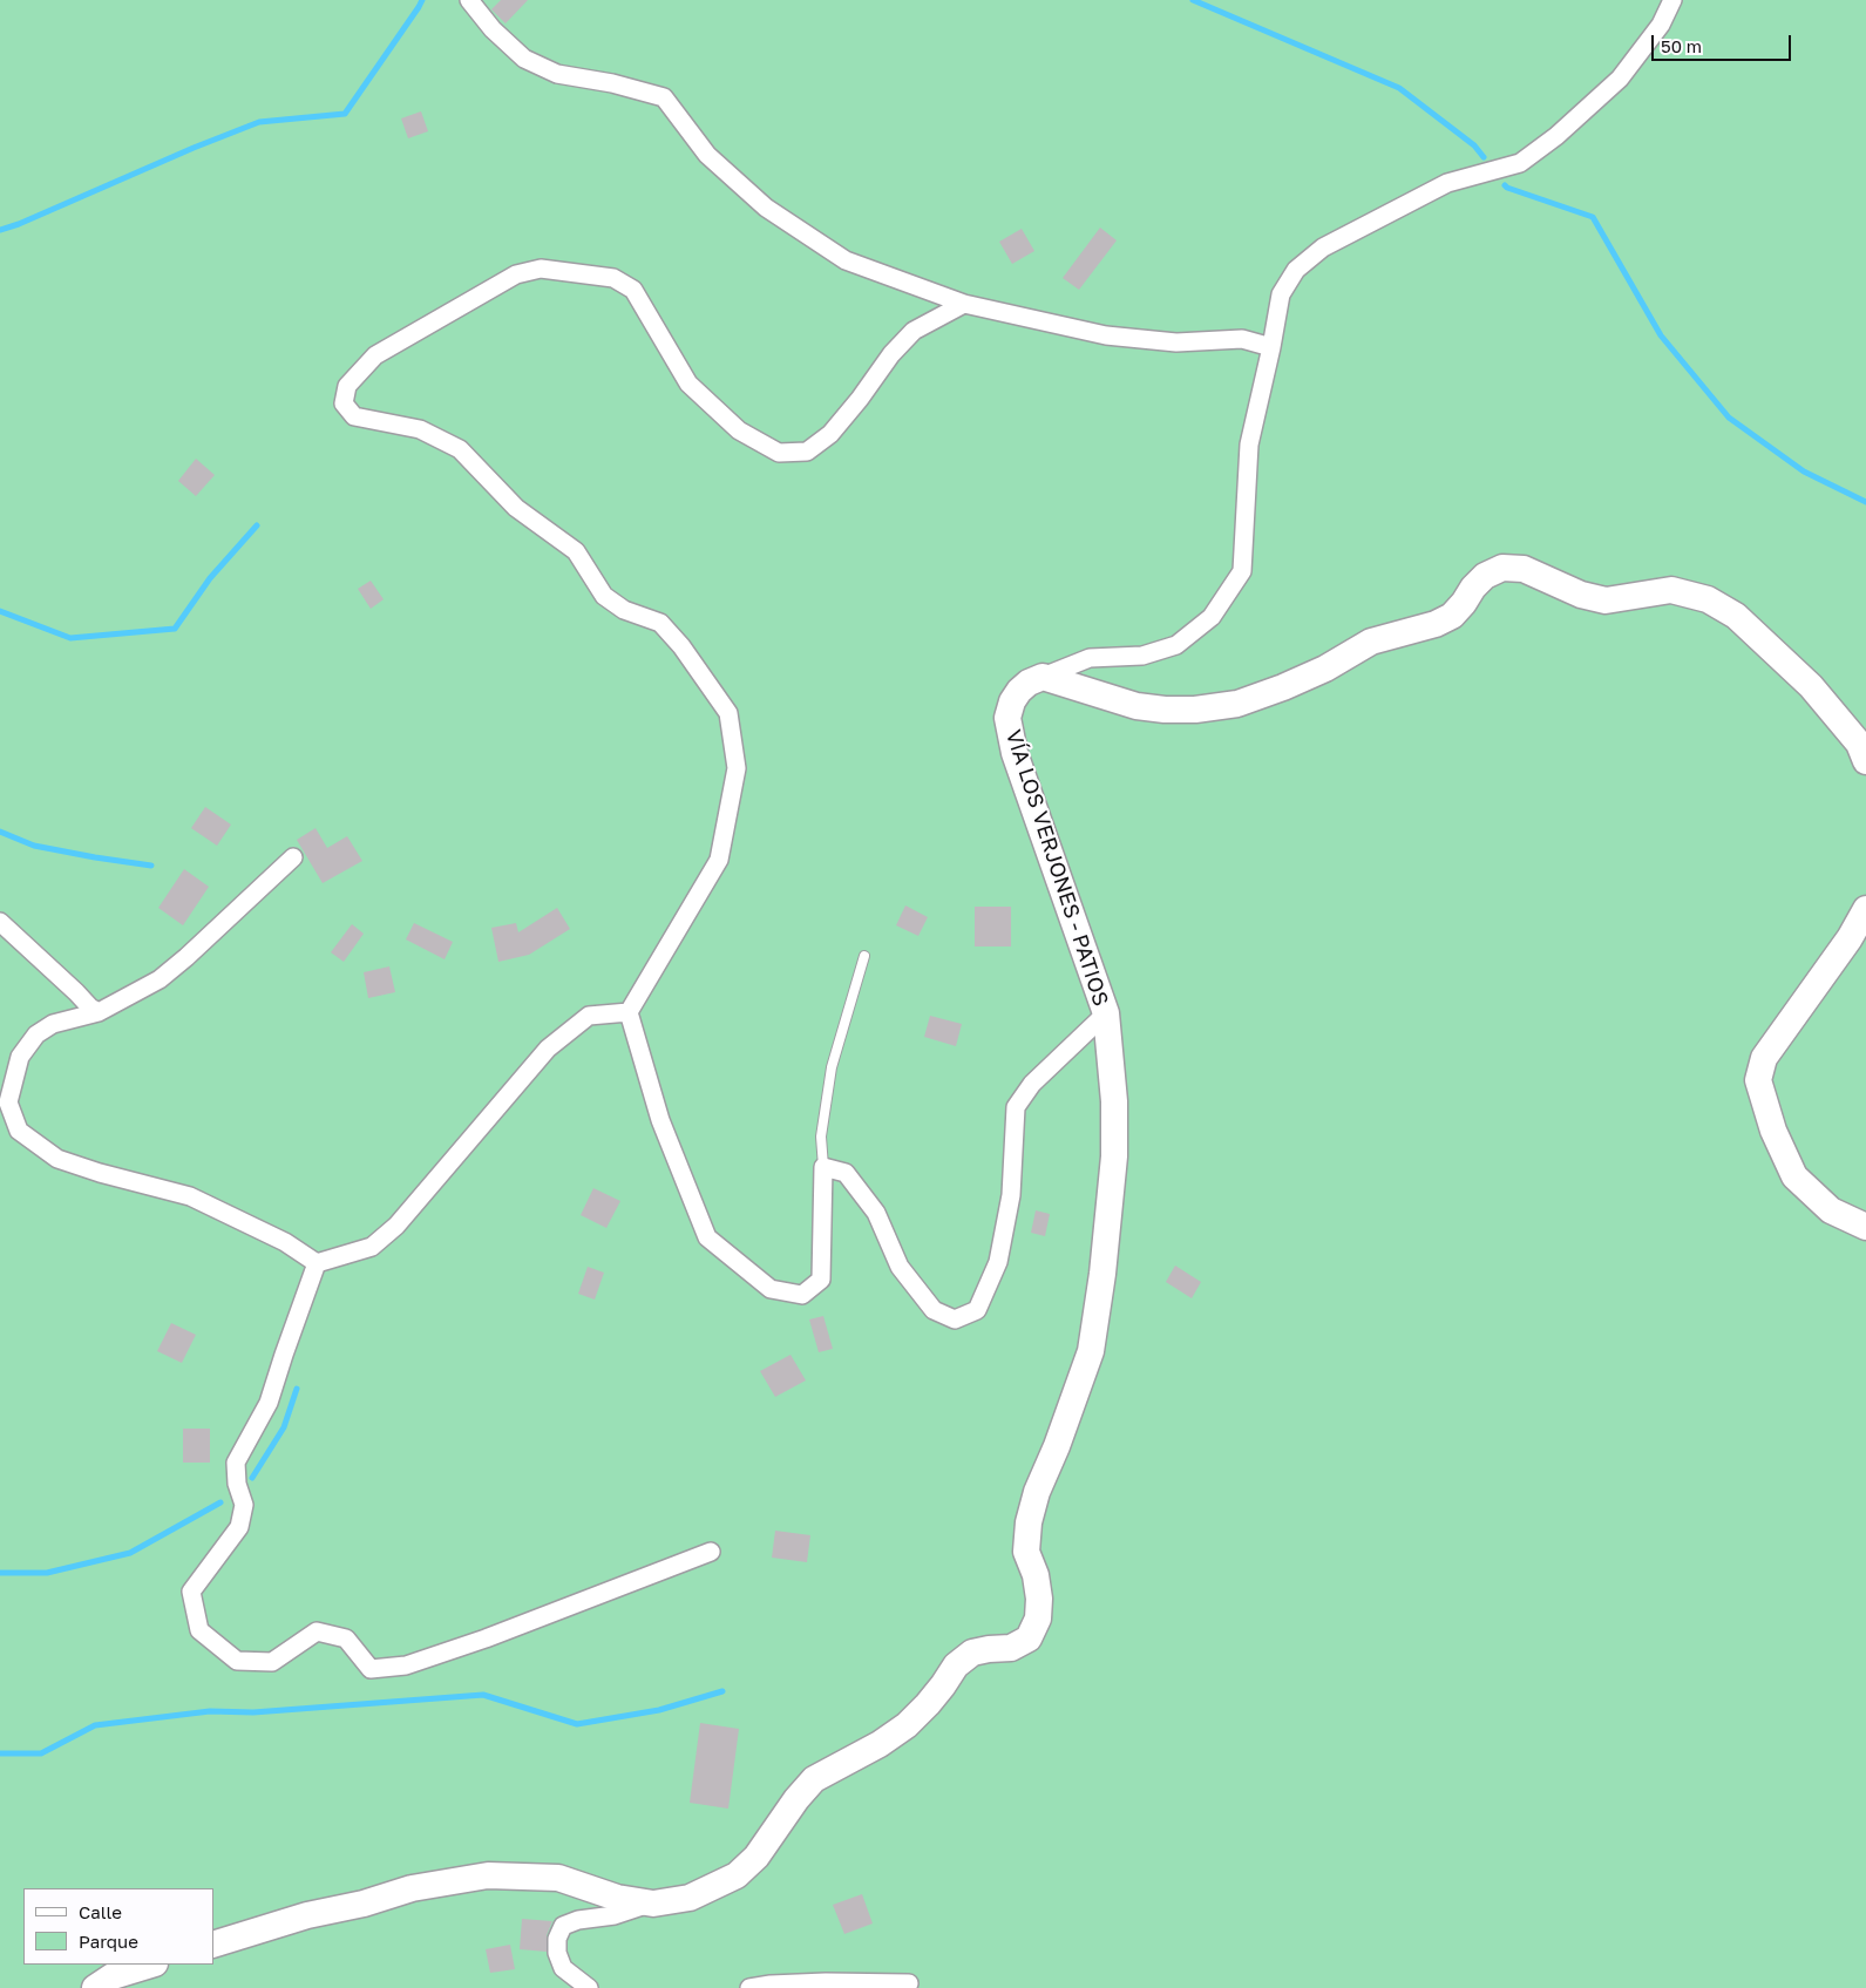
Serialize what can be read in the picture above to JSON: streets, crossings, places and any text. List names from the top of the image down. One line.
{"streets":{"street":["VÍA LOS VERJONES - PATIOS"]},"legend":["Calle","Parque"],"scale_bar":"50 m"}
